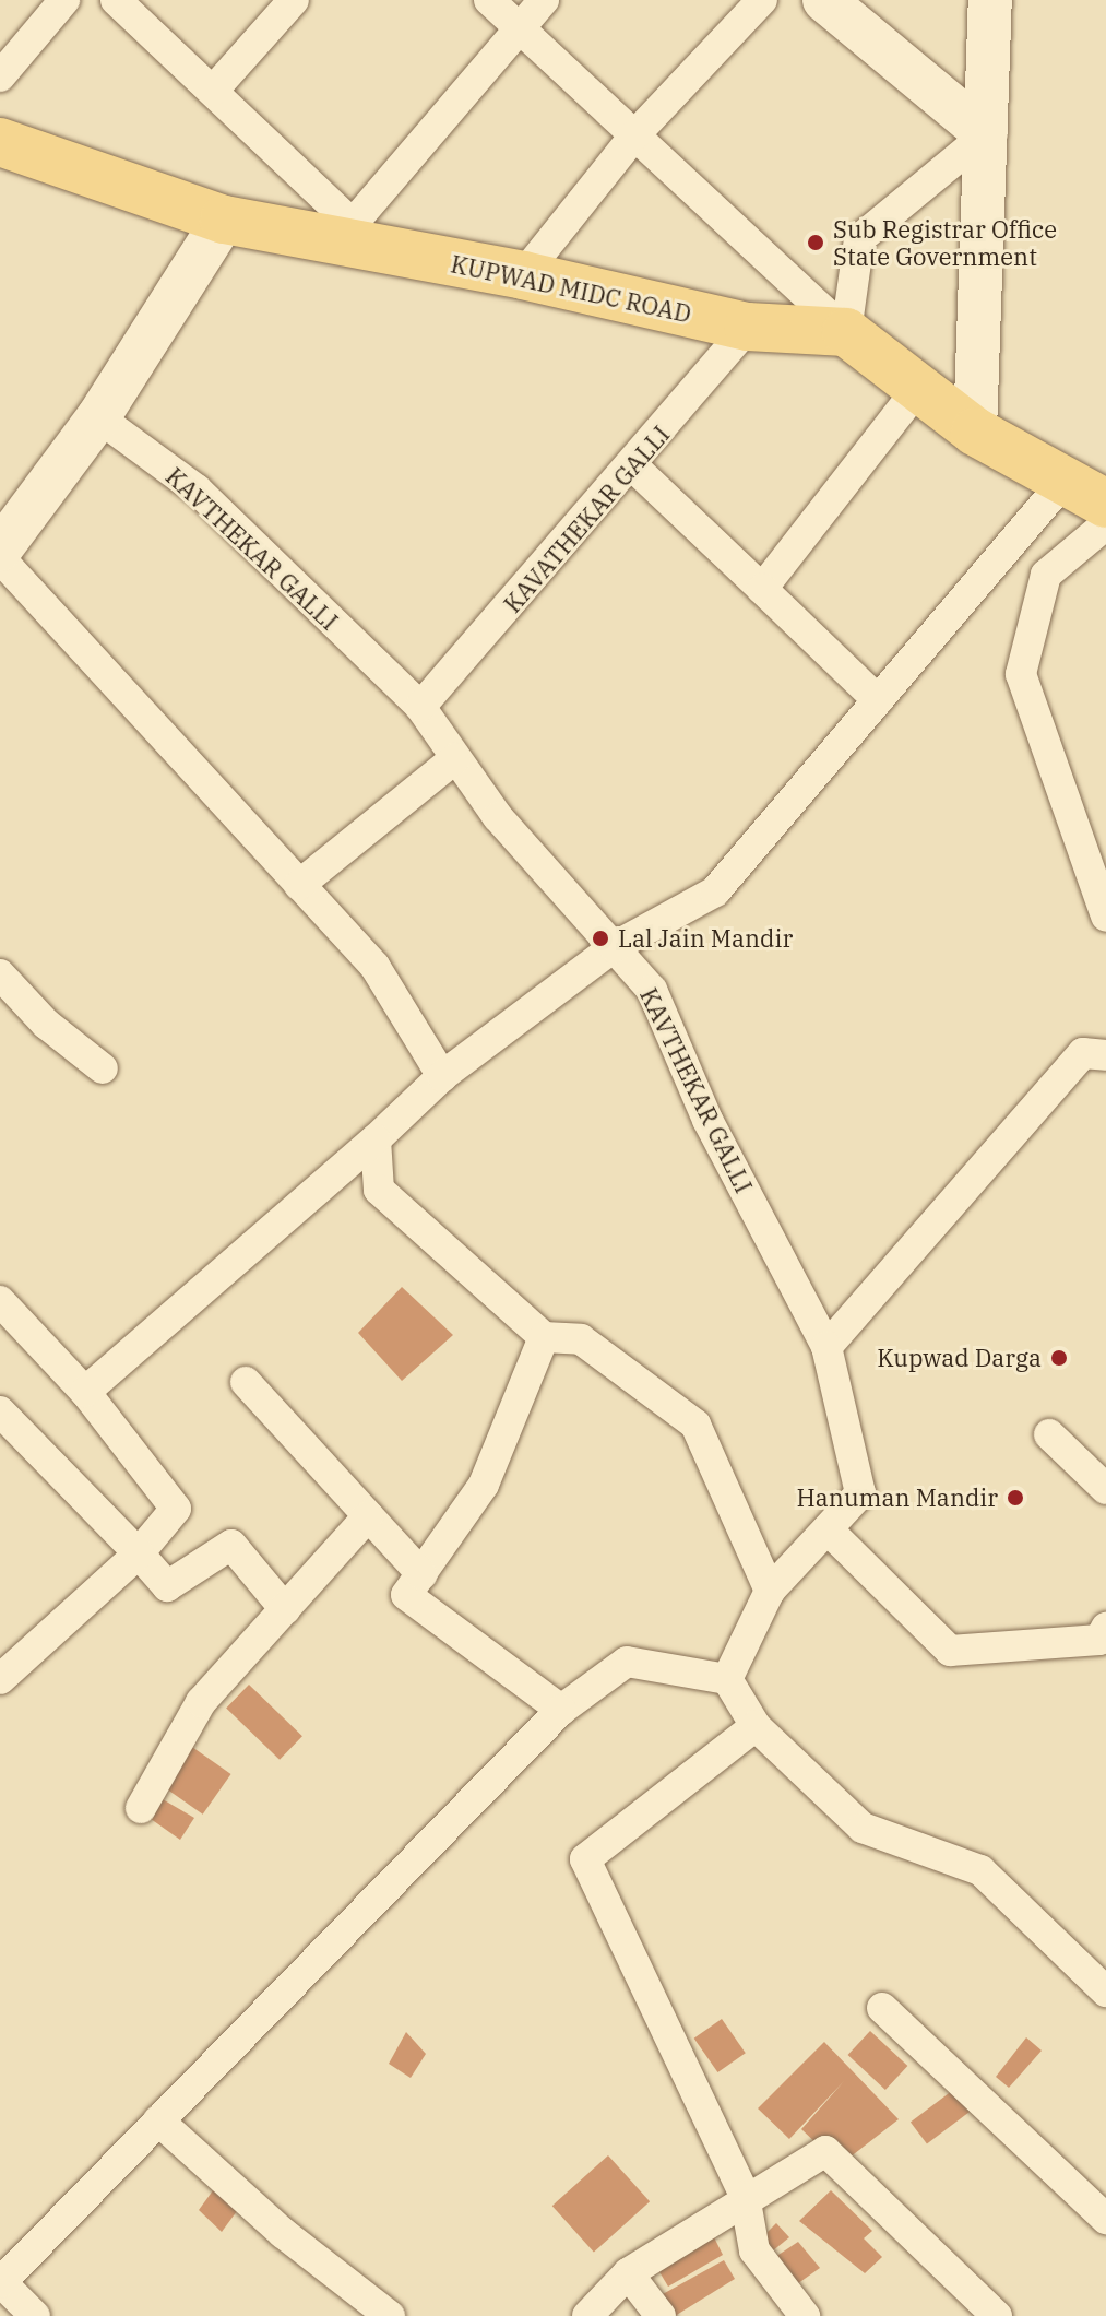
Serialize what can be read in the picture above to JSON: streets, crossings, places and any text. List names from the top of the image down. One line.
{"streets":{"main road":["KUPWAD MIDC ROAD"],"street":["KAVATHEKAR GALLI","KAVTHEKAR GALLI"]},"crossings":[["KUPWAD MIDC ROAD","KAVATHEKAR GALLI"],["KAVATHEKAR GALLI","KAVTHEKAR GALLI"]],"places":["Sub Registrar Office State Government","Lal Jain Mandir","Kupwad Darga","Hanuman Mandir"]}
